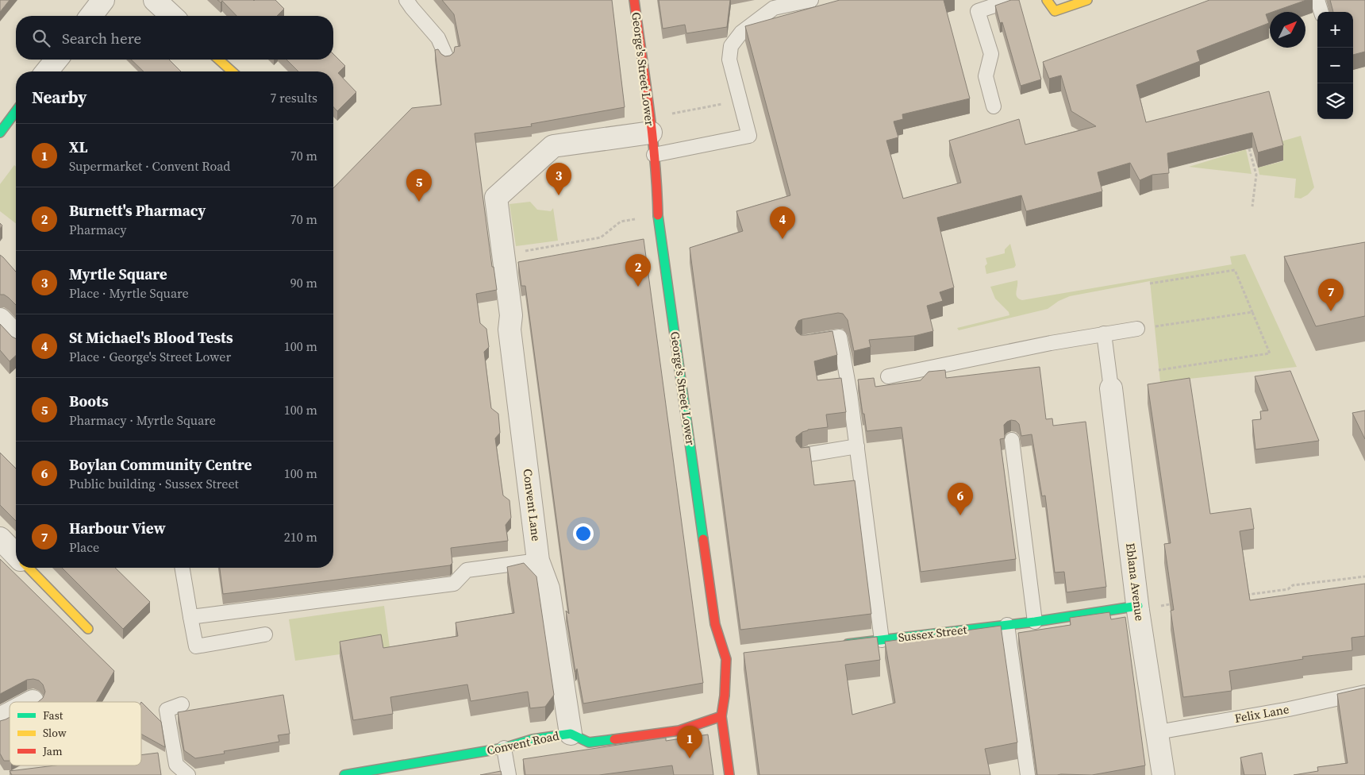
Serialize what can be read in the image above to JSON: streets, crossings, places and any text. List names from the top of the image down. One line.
{"streets":{"street":["George's Street Lower","Convent Lane","Eblana Avenue","Sussex Street","Convent Road"],"lane":["Felix Lane"]},"crossings":[["George's Street Lower","Convent Lane"],["George's Street Lower","Convent Road"],["Convent Lane","Convent Road"],["Eblana Avenue","Sussex Street"],["Eblana Avenue","Felix Lane"]],"legend":["Fast","Slow","Jam"],"north":"top right","page":{"map_buttons":["+","−"],"search":"Search here","heading":["Nearby","7 results"],"list":[{"mark":"1","name":"XL","note":"Supermarket · Convent Road","value":"70 m"},{"mark":"2","name":"Burnett's Pharmacy","note":"Pharmacy","value":"70 m"},{"mark":"3","name":"Myrtle Square","note":"Place · Myrtle Square","value":"90 m"},{"mark":"4","name":"St Michael's Blood Tests","note":"Place · George's Street Lower","value":"100 m"},{"mark":"5","name":"Boots","note":"Pharmacy · Myrtle Square","value":"100 m"},{"mark":"6","name":"Boylan Community Centre","note":"Public building · Sussex Street","value":"100 m"},{"mark":"7","name":"Harbour View","note":"Place","value":"210 m"}],"pins":["3","5","4","2","7","6","1"]}}
